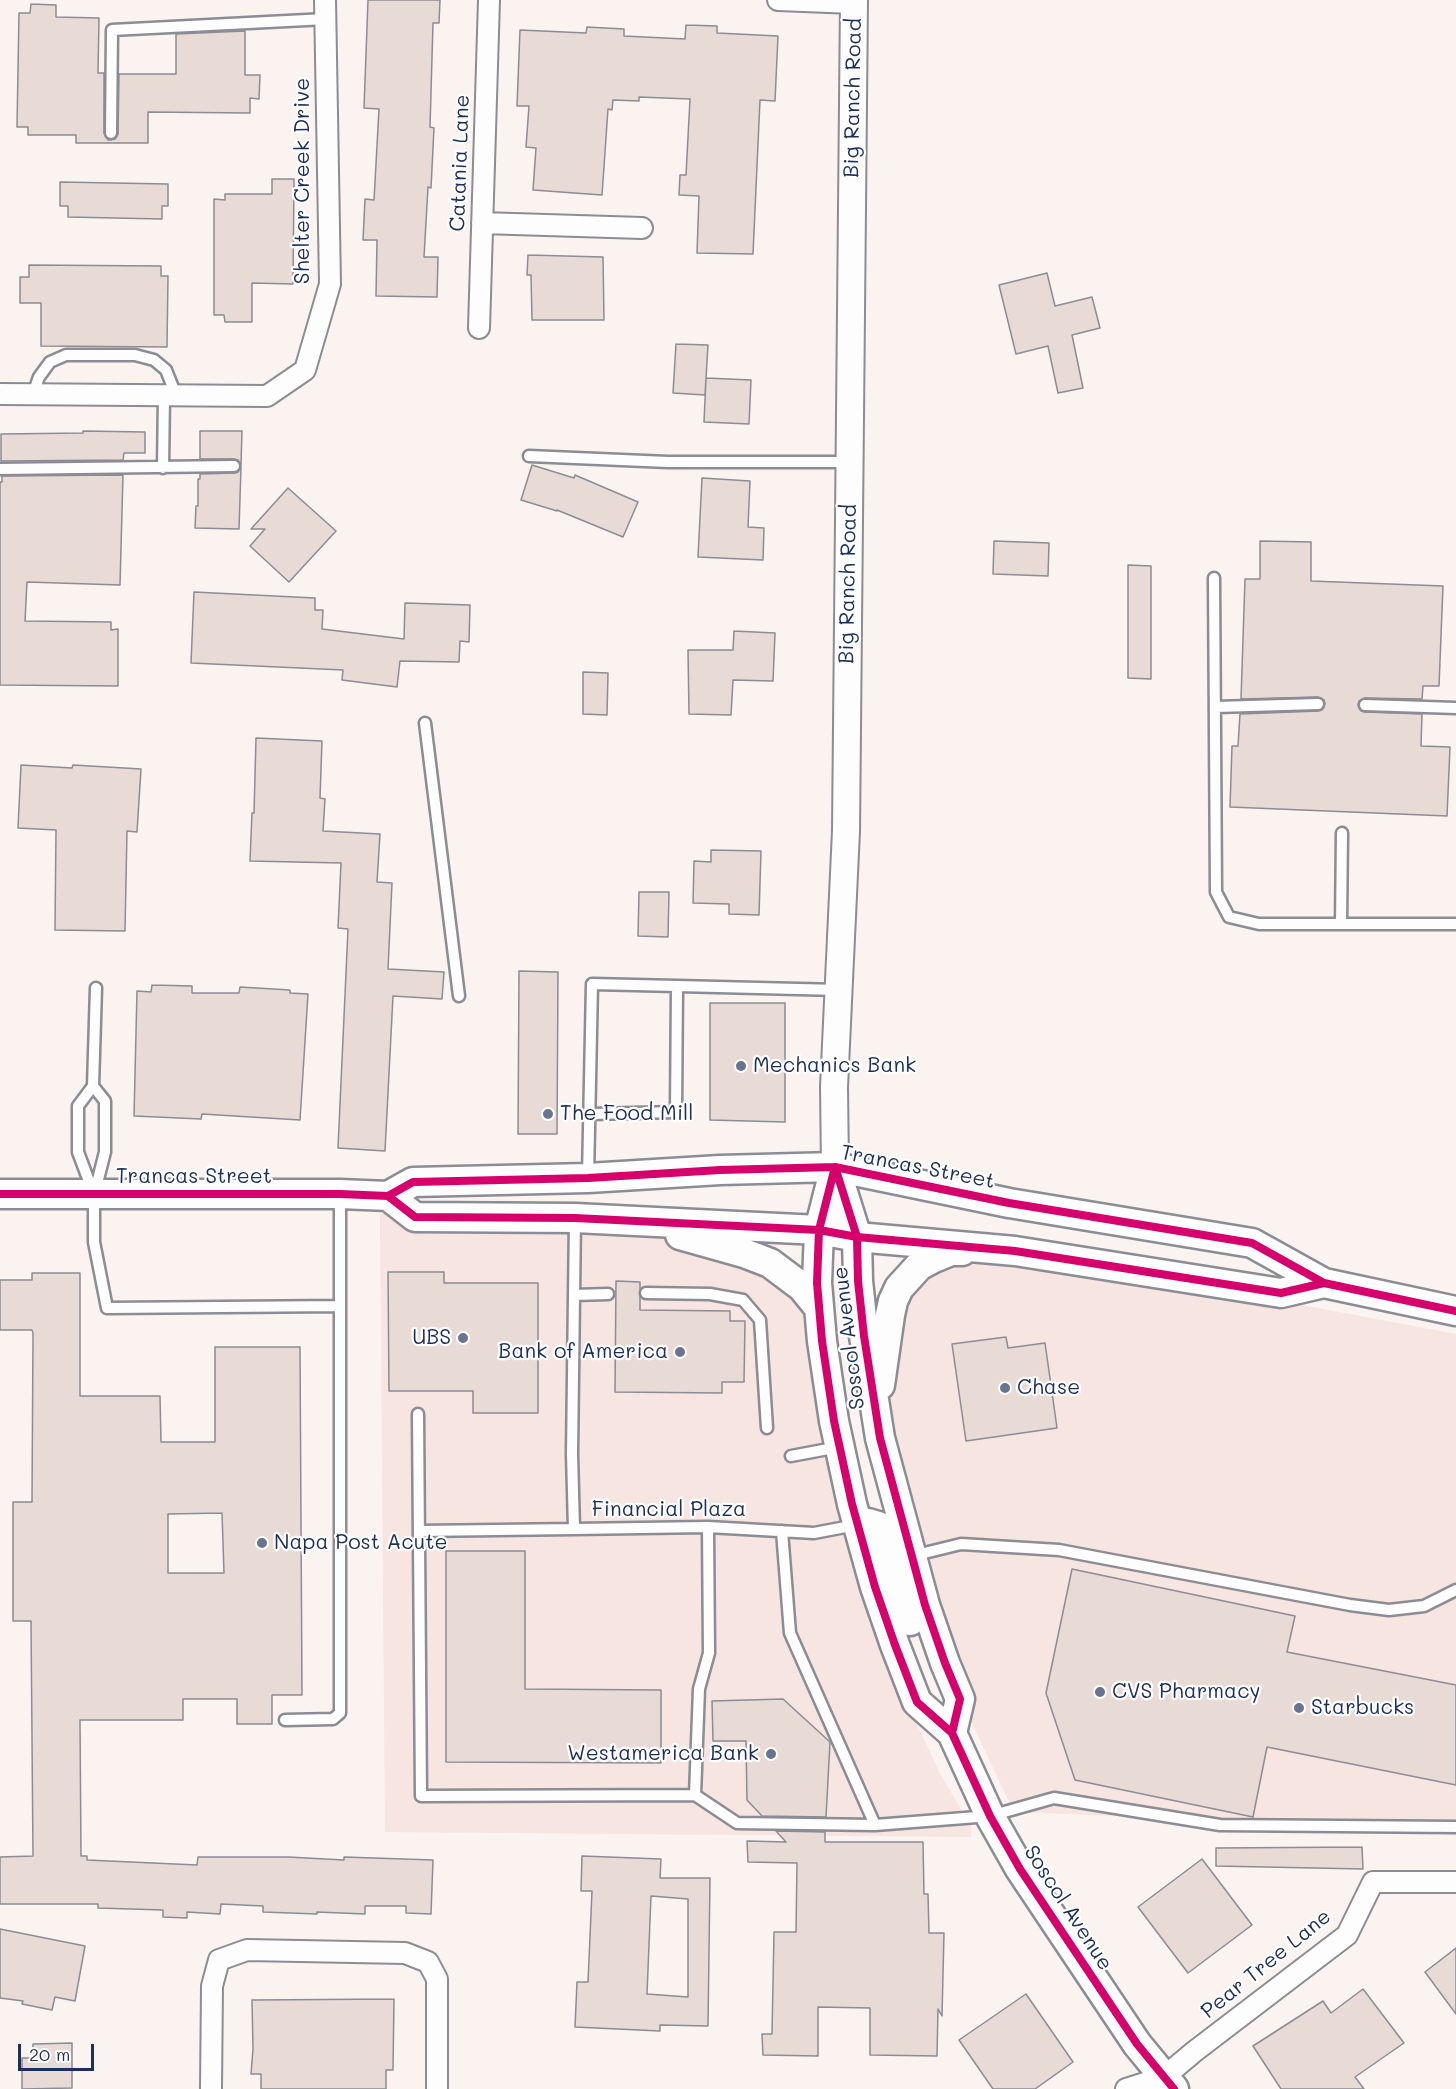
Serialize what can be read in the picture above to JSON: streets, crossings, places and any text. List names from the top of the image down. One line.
{"streets":{"main road":["Trancas Street","Soscol Avenue"],"street":["Big Ranch Road","Catania Lane","Shelter Creek Drive","Pear Tree Lane"],"lane":["Financial Plaza"]},"crossings":[["Big Ranch Road","Trancas Street"],["Big Ranch Road","Soscol Avenue"],["Trancas Street","Soscol Avenue"],["Trancas Street","Financial Plaza"],["Soscol Avenue","Financial Plaza"],["Soscol Avenue","Pear Tree Lane"]],"places":["Mechanics Bank","The Food Mill","UBS","Bank of America","Chase","Napa Post Acute","CVS Pharmacy","Starbucks","Westamerica Bank"],"scale_bar":"20 m"}
